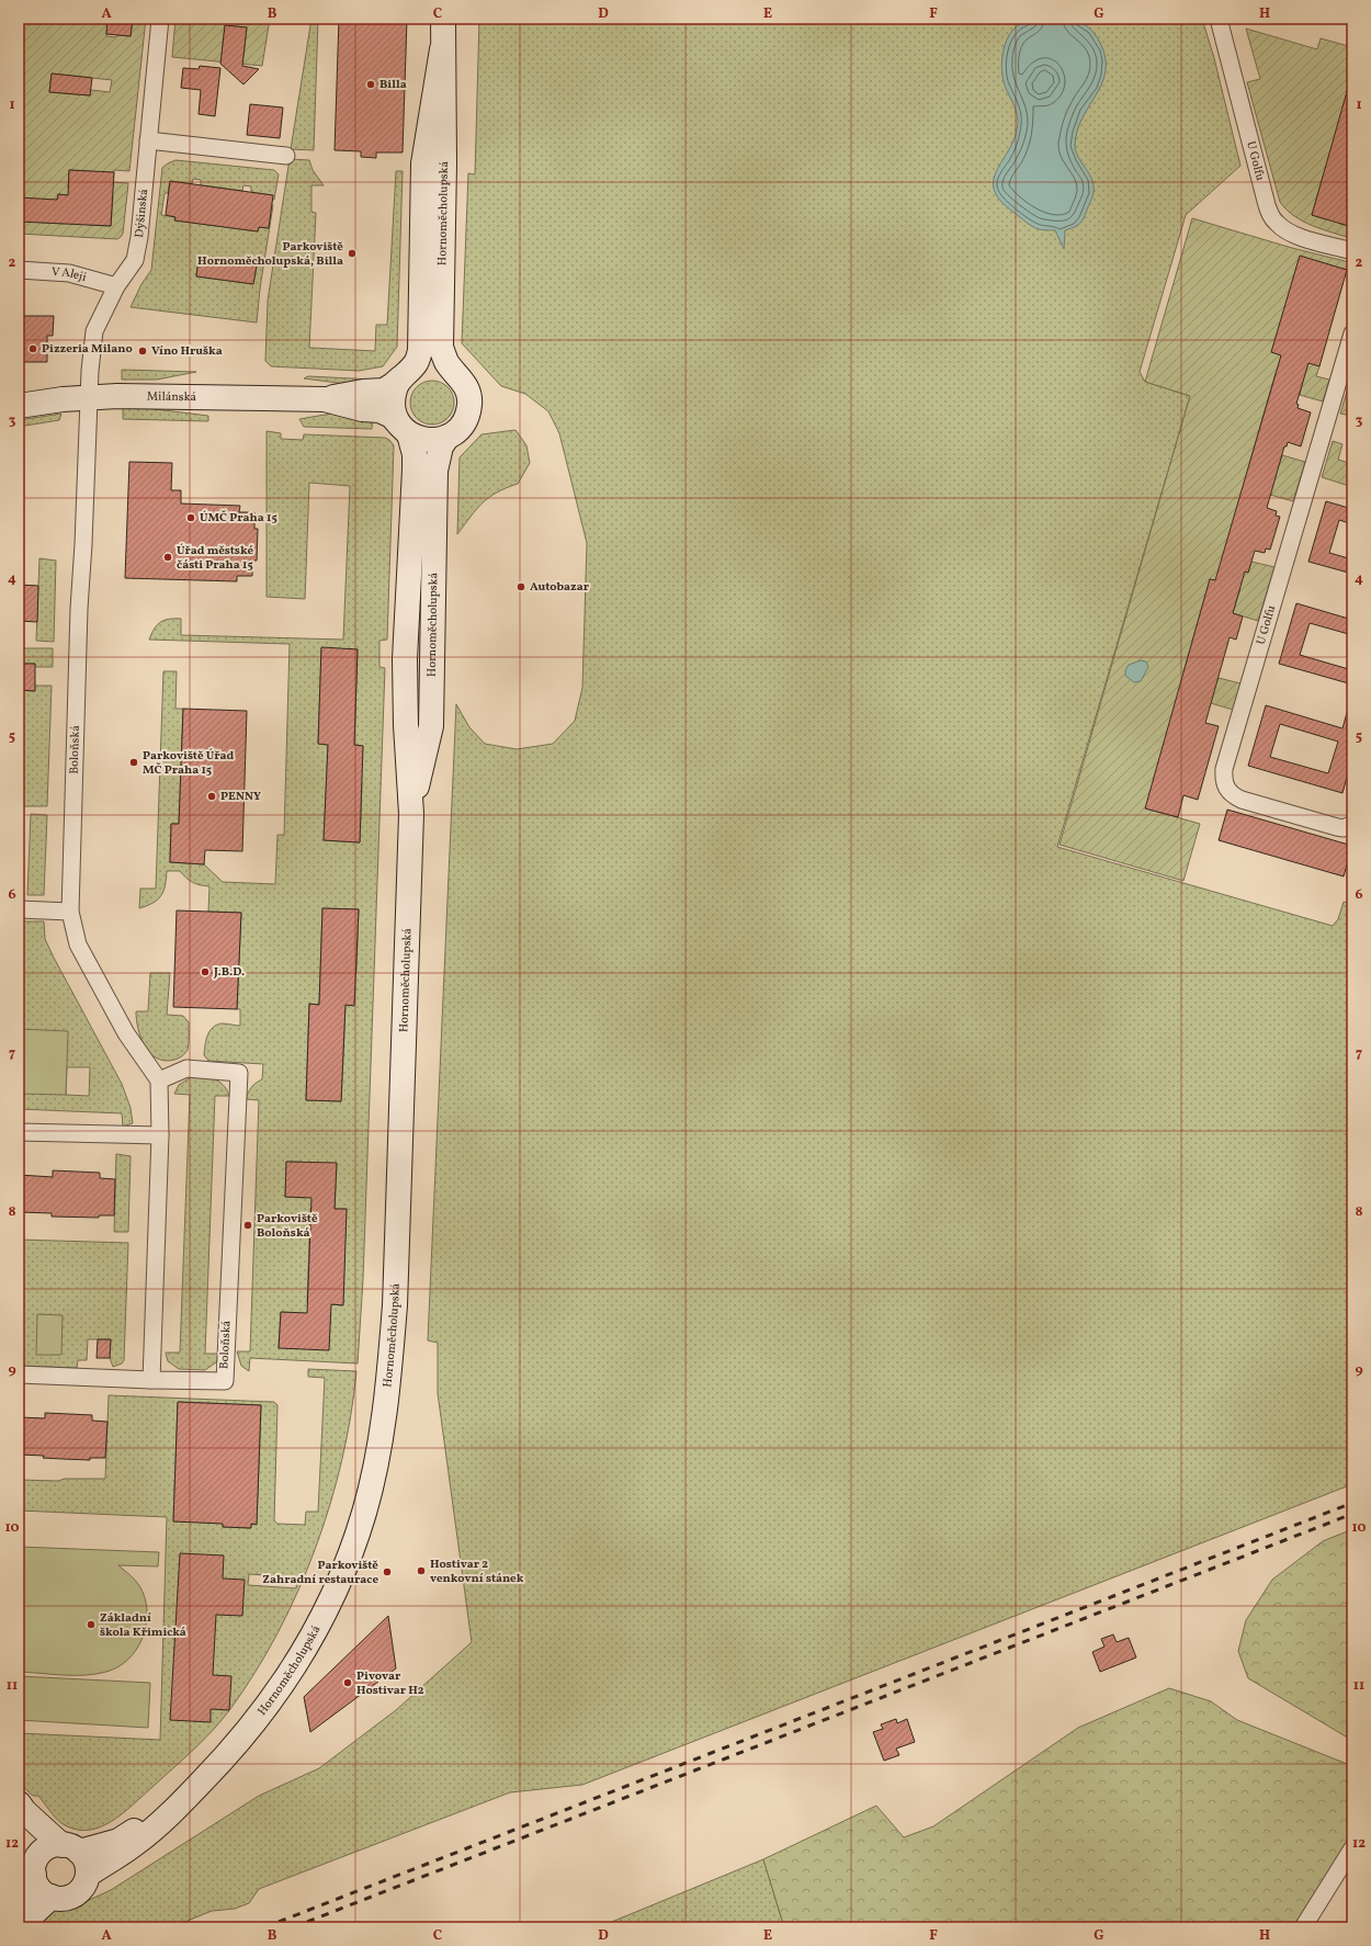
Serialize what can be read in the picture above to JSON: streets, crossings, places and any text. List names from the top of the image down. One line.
{"streets":{"street":["U Golfu","Dýšinská","Hornoměcholupská","V Aleji","Milánská","Boloňská"]},"crossings":[["Dýšinská","V Aleji"],["Dýšinská","Milánská"],["Dýšinská","Boloňská"],["Hornoměcholupská","Milánská"],["Milánská","Boloňská"]],"places":["Billa","Parkoviště Hornoměcholupská, Billa","Pizzeria Milano","Víno Hruška","ÚMČ Praha 15","Úřad městské části Praha 15","Autobazar","Parkoviště Úřad MČ Praha 15","PENNY","J.B.D.","Parkoviště Boloňská","Hostivar 2 venkovní stánek","Parkoviště Zahradní restaurace","Základní škola Křimická","Pivovar Hostivar H2"],"grid":{"columns":["A","B","C","D","E","F","G","H"],"rows":["1","2","3","4","5","6","7","8","9","10","11","12"]}}
